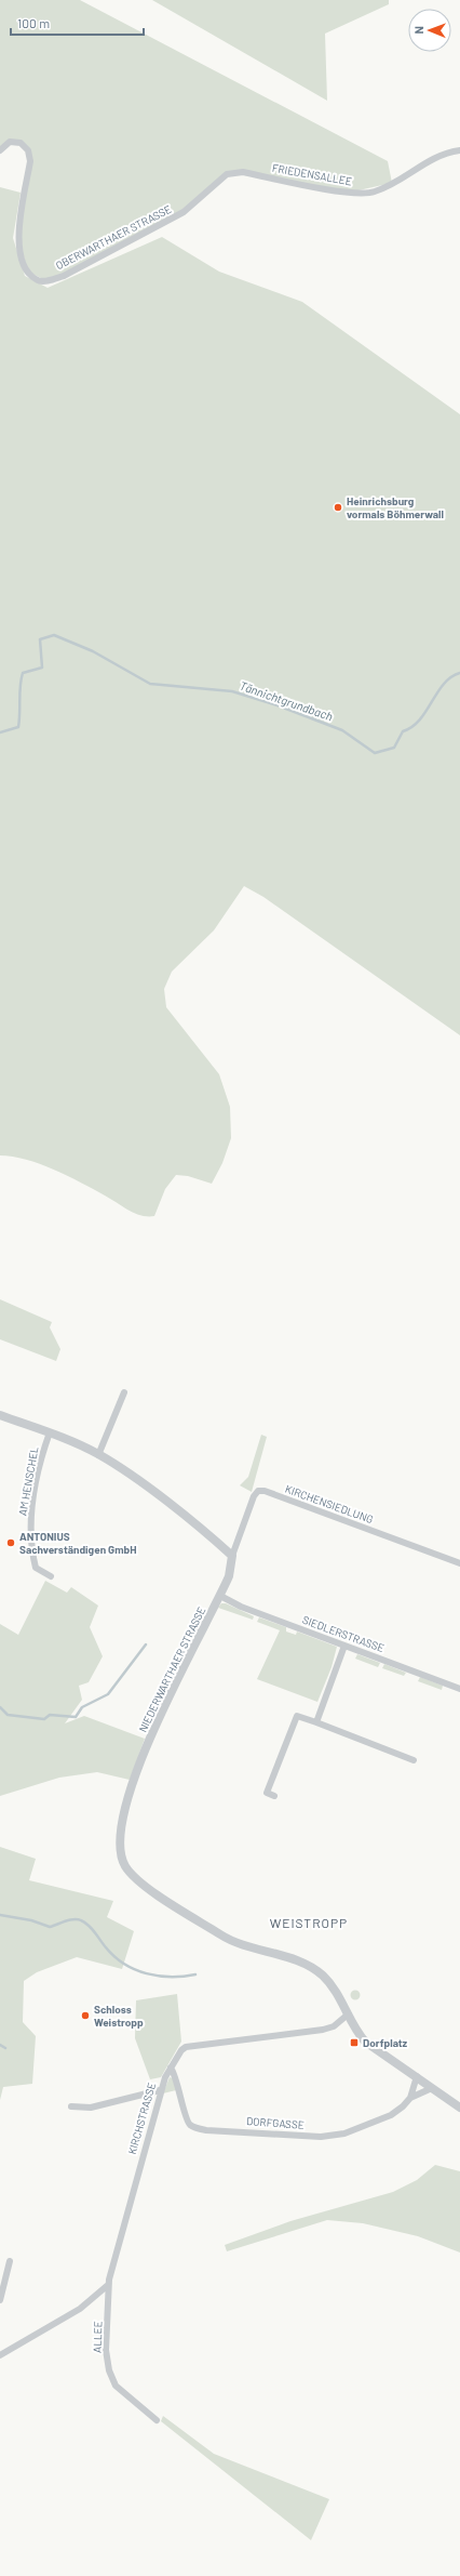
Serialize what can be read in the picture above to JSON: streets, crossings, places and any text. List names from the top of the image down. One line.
{"streets":{"street":["FRIEDENSALLEE","OBERWARTHAER STRASSE","AM HENSCHEL","KIRCHENSIEDLUNG","SIEDLERSTRASSE","NIEDERWARTHAER STRASSE","KIRCHSTRASSE","DORFGASSE","ALLEE"]},"crossings":[["FRIEDENSALLEE","OBERWARTHAER STRASSE"],["KIRCHENSIEDLUNG","NIEDERWARTHAER STRASSE"],["SIEDLERSTRASSE","NIEDERWARTHAER STRASSE"],["NIEDERWARTHAER STRASSE","KIRCHSTRASSE"],["KIRCHSTRASSE","DORFGASSE"],["KIRCHSTRASSE","ALLEE"]],"districts":["WEISTROPP"],"water":["Tännichtgrundbach"],"places":{"other":["Heinrichsburg vormals Böhmerwall","ANTONIUS Sachverständigen GmbH","Schloss Weistropp"],"transit":["Dorfplatz"]},"scale_bar":"100 m","north":"left"}
